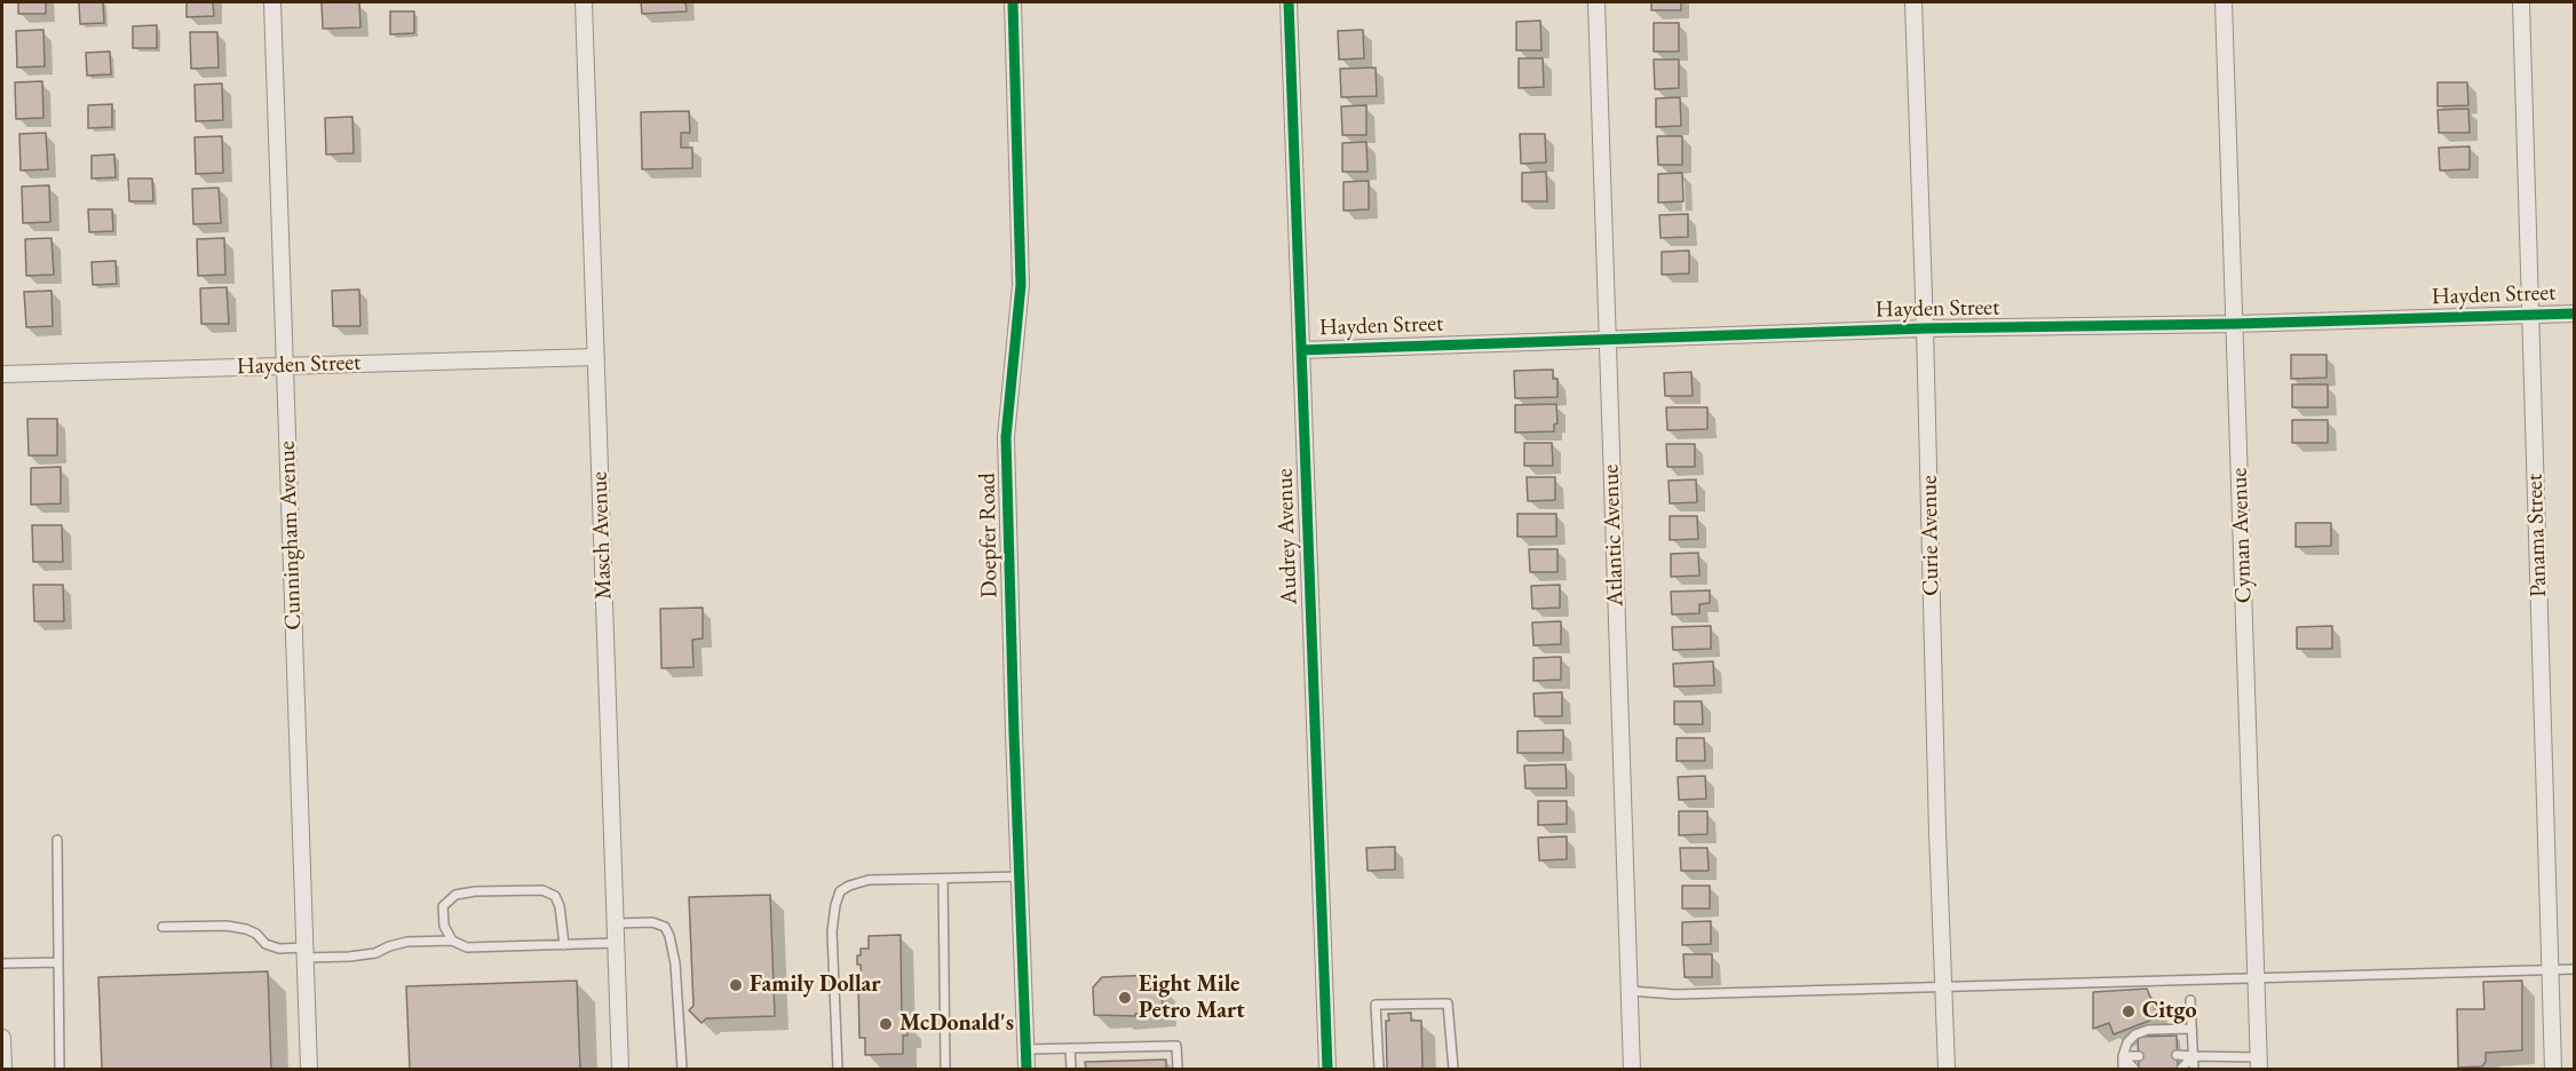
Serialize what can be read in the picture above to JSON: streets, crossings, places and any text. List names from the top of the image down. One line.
{"streets":{"street":["Hayden Street","Cunningham Avenue","Masch Avenue","Doepfer Road","Atlantic Avenue","Curie Avenue","Cyman Avenue","Panama Street","Audrey Avenue"]},"crossings":[["Hayden Street","Cunningham Avenue"],["Hayden Street","Masch Avenue"],["Hayden Street","Atlantic Avenue"],["Hayden Street","Curie Avenue"],["Hayden Street","Cyman Avenue"],["Hayden Street","Panama Street"],["Hayden Street","Audrey Avenue"]],"places":["Family Dollar","Eight Mile Petro Mart","Citgo","McDonald's"]}
